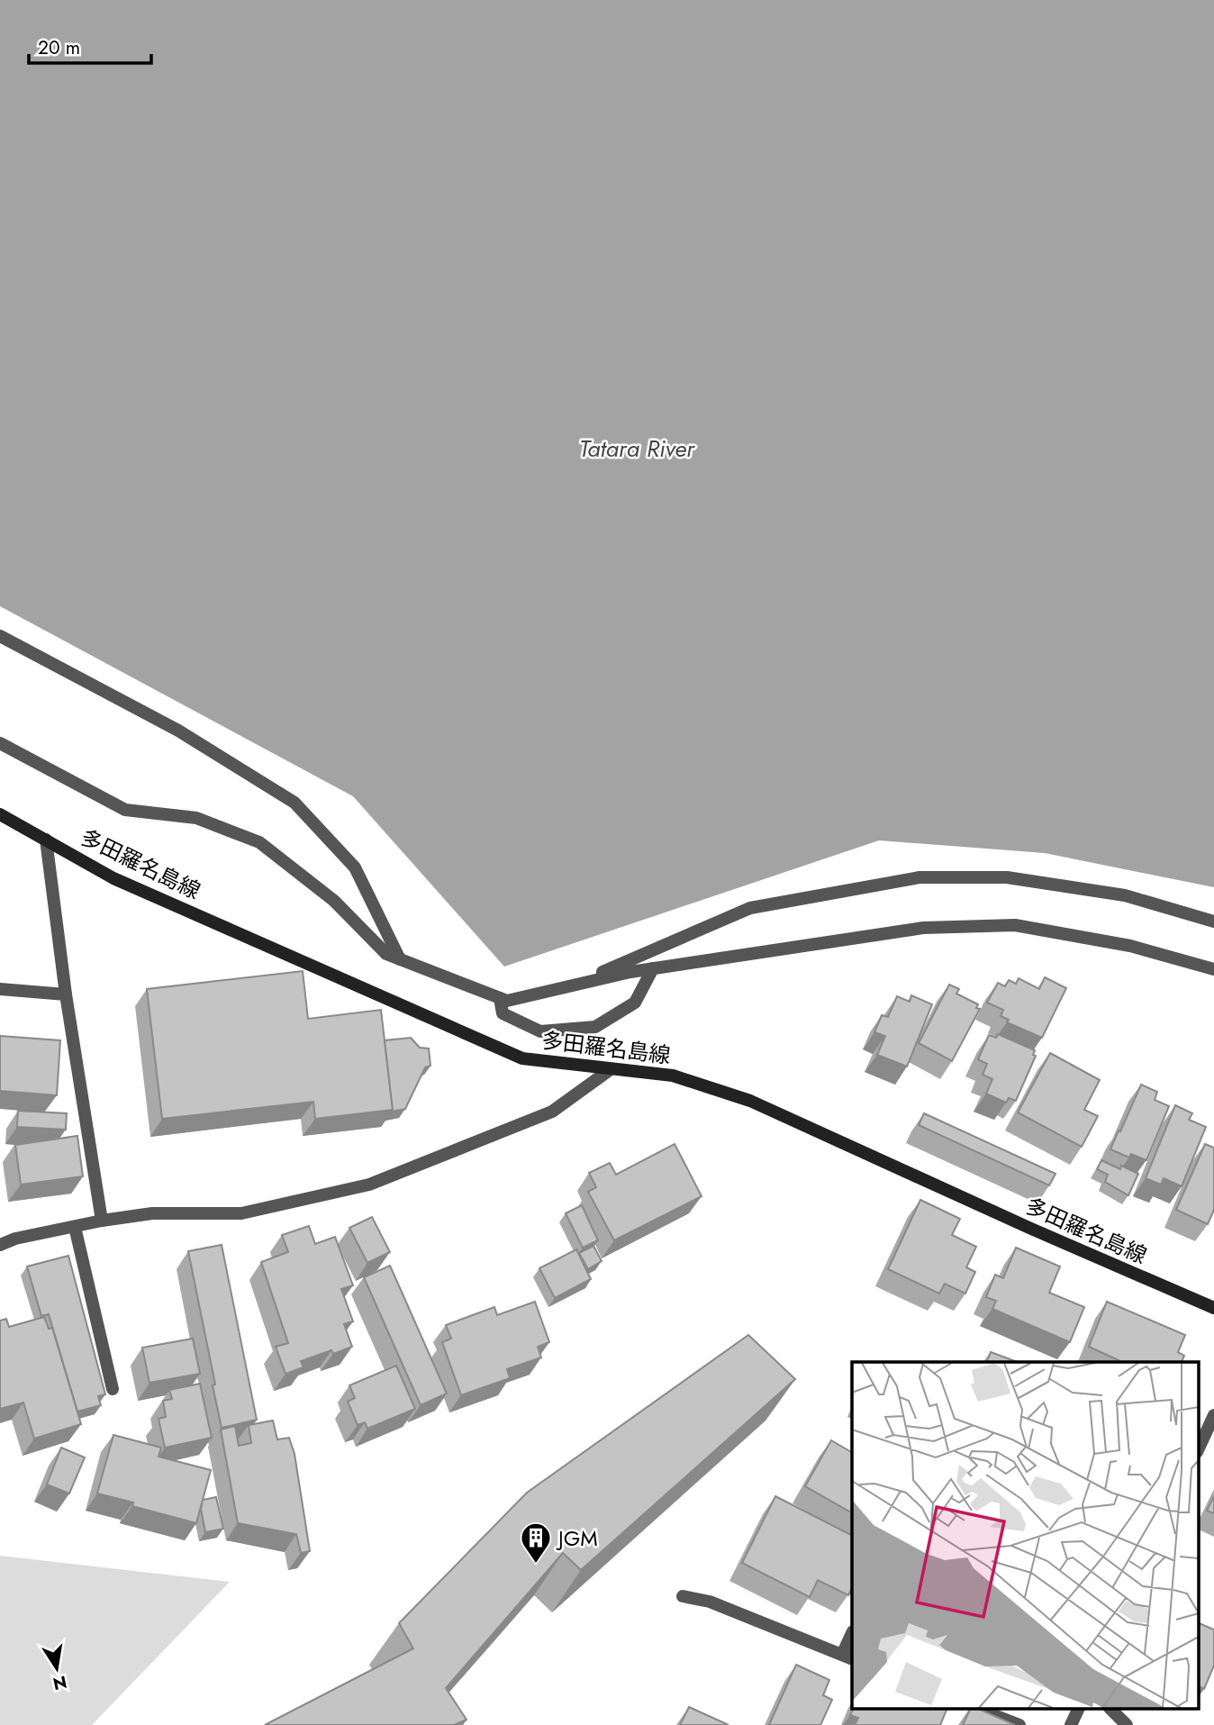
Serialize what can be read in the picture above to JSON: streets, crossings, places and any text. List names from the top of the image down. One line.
{"streets":{"main road":["多田羅名島線"]},"water":["Tatara River"],"places":{"building":["JGM"]},"scale_bar":"20 m","north":"bottom"}
